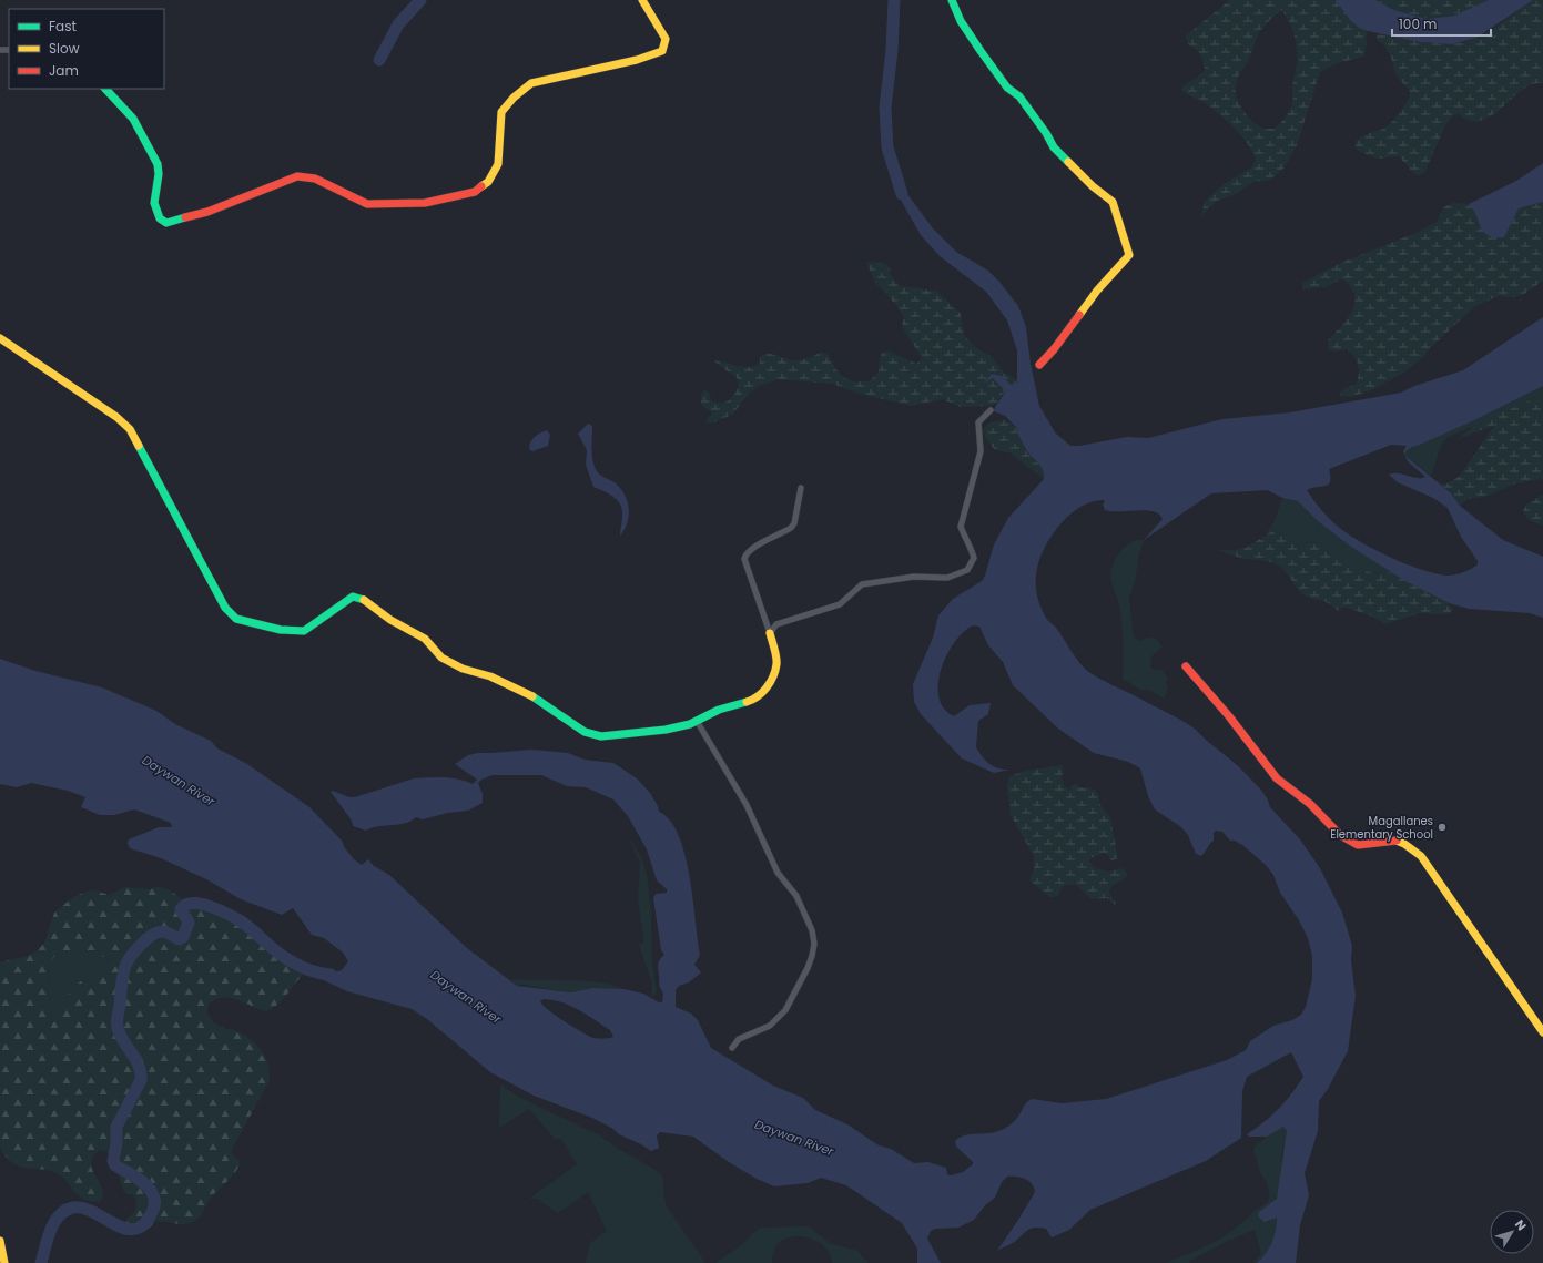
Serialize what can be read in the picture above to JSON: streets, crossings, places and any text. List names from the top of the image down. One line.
{"water":["Daywan River"],"places":["Magallanes Elementary School"],"legend":["Fast","Slow","Jam"],"scale_bar":"100 m","north":"top right"}
